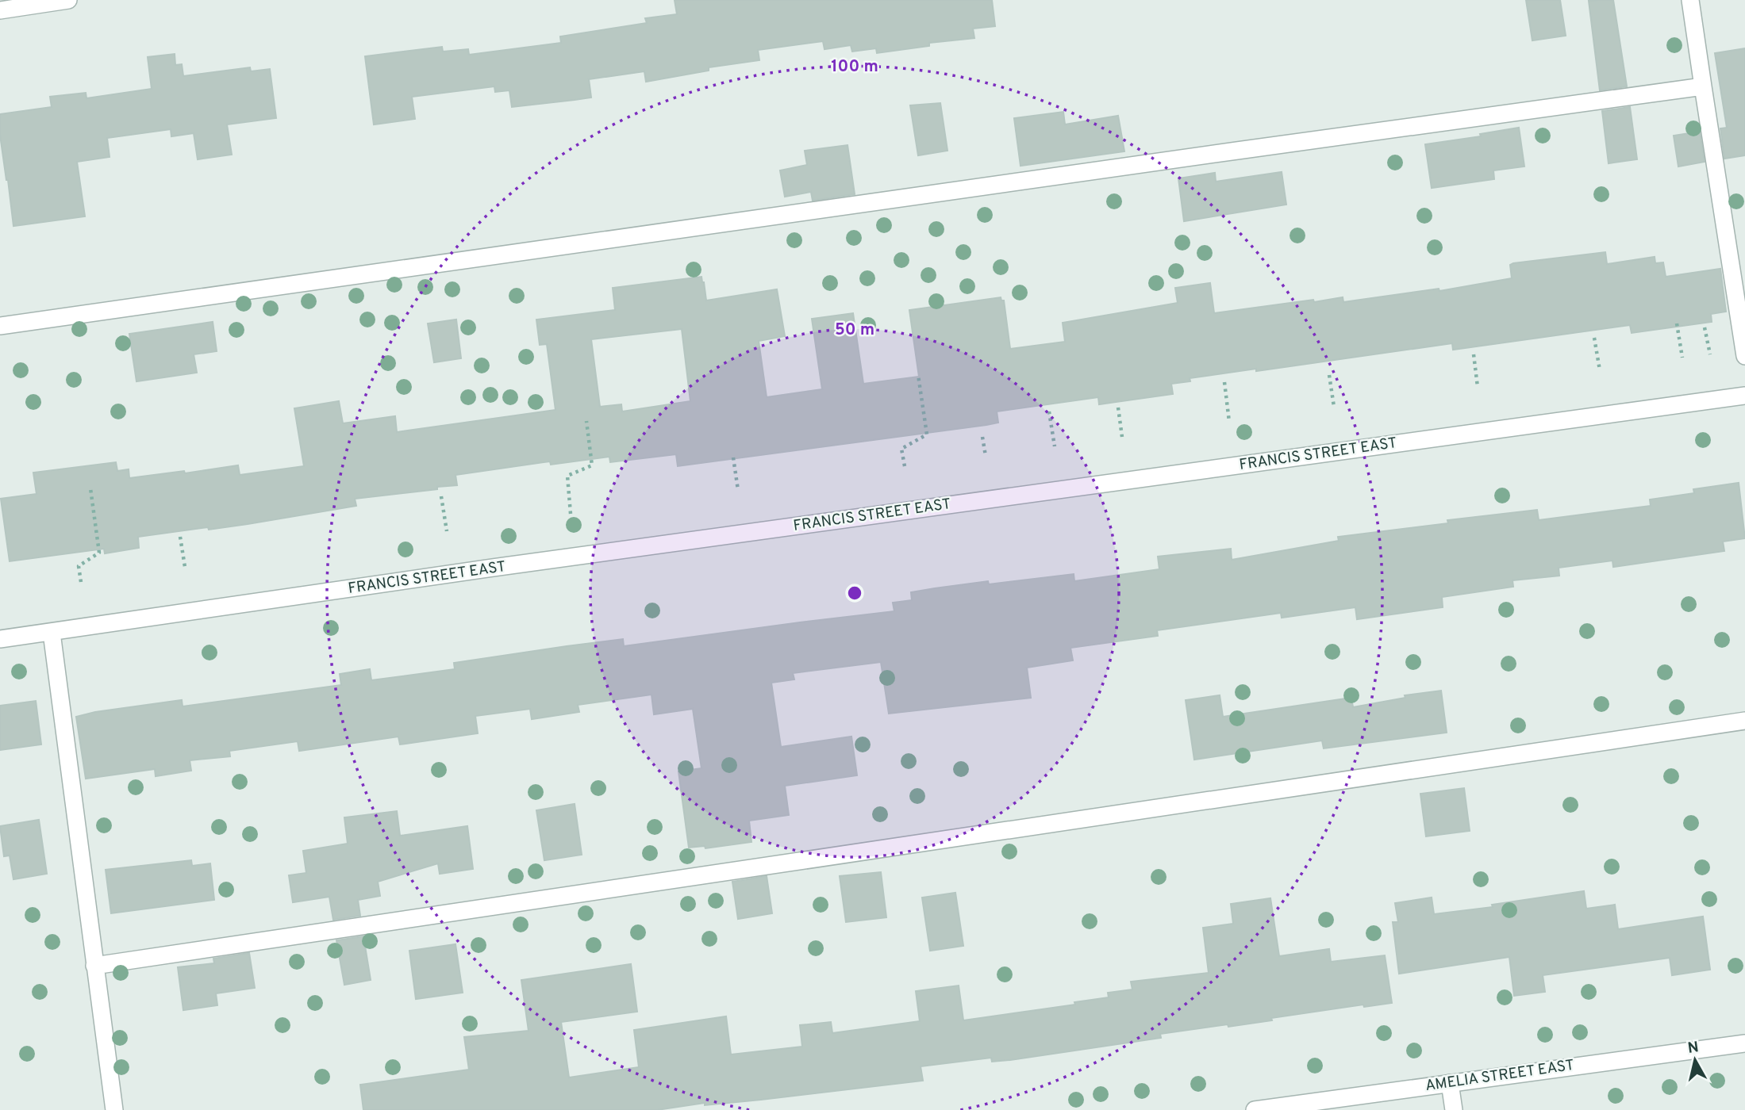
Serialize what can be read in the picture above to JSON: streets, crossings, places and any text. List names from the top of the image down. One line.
{"streets":{"street":["FRANCIS STREET EAST","AMELIA STREET EAST"]},"north":"top","rings":["100 m","50 m"]}
